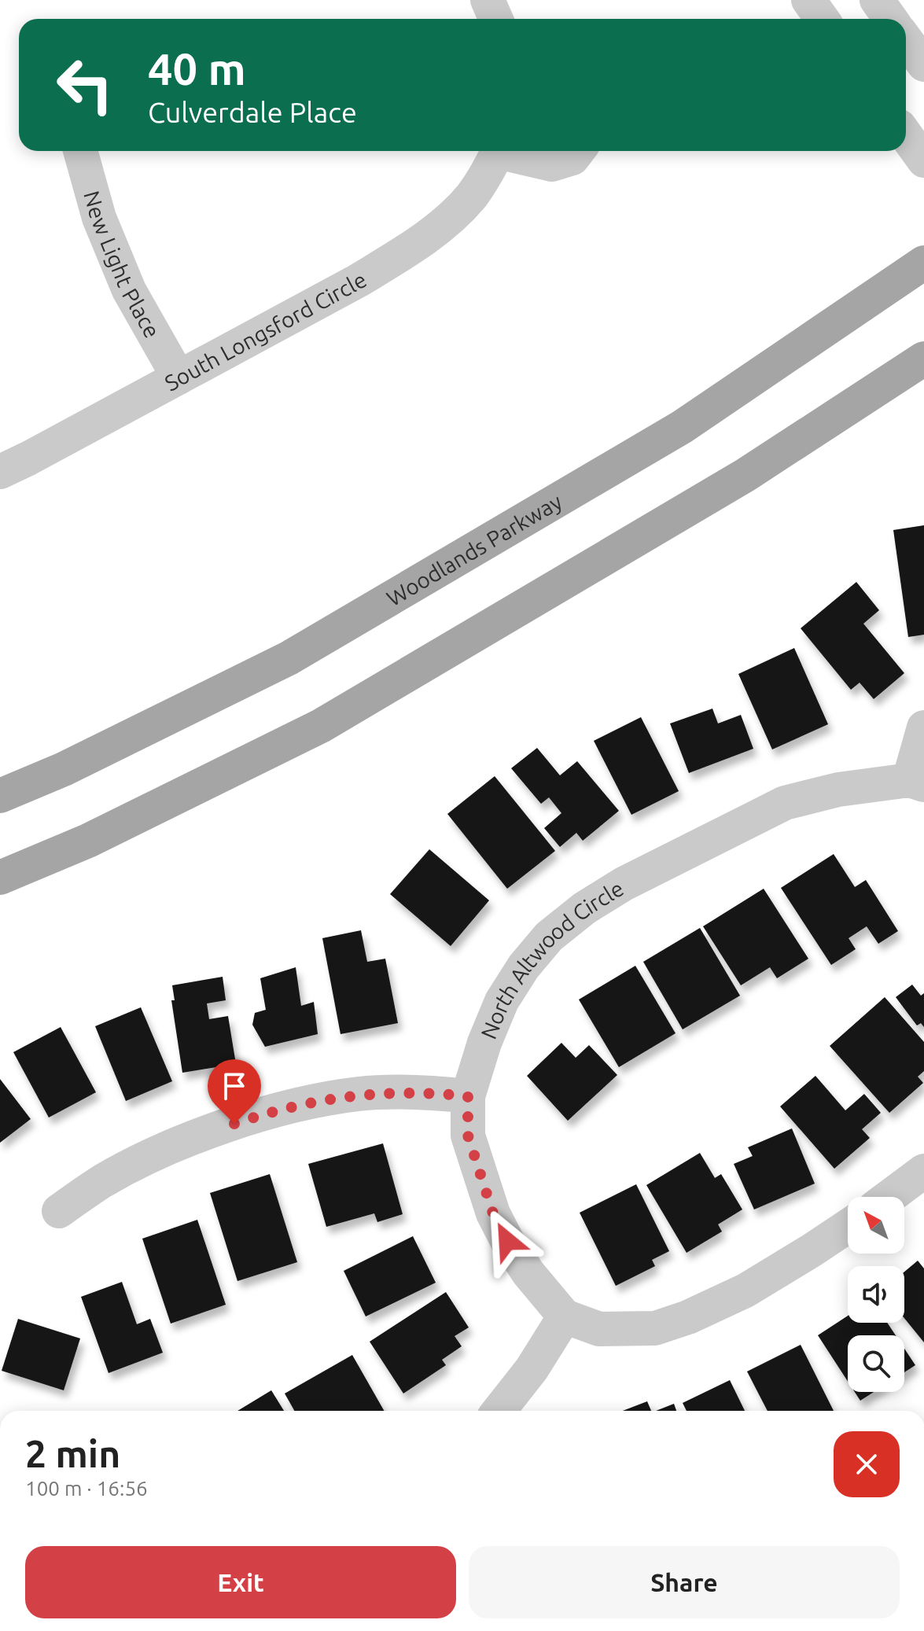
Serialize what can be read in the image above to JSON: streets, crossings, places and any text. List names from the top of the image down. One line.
{"streets":{"main road":["Woodlands Parkway"],"street":["New Light Place","South Longsford Circle","North Altwood Circle"]},"crossings":[["New Light Place","South Longsford Circle"]],"north":"top left","page":{"turn":["40 m","Culverdale Place"],"heading":["2 min","100 m · 16:56"],"buttons":["Exit","Share"]}}
